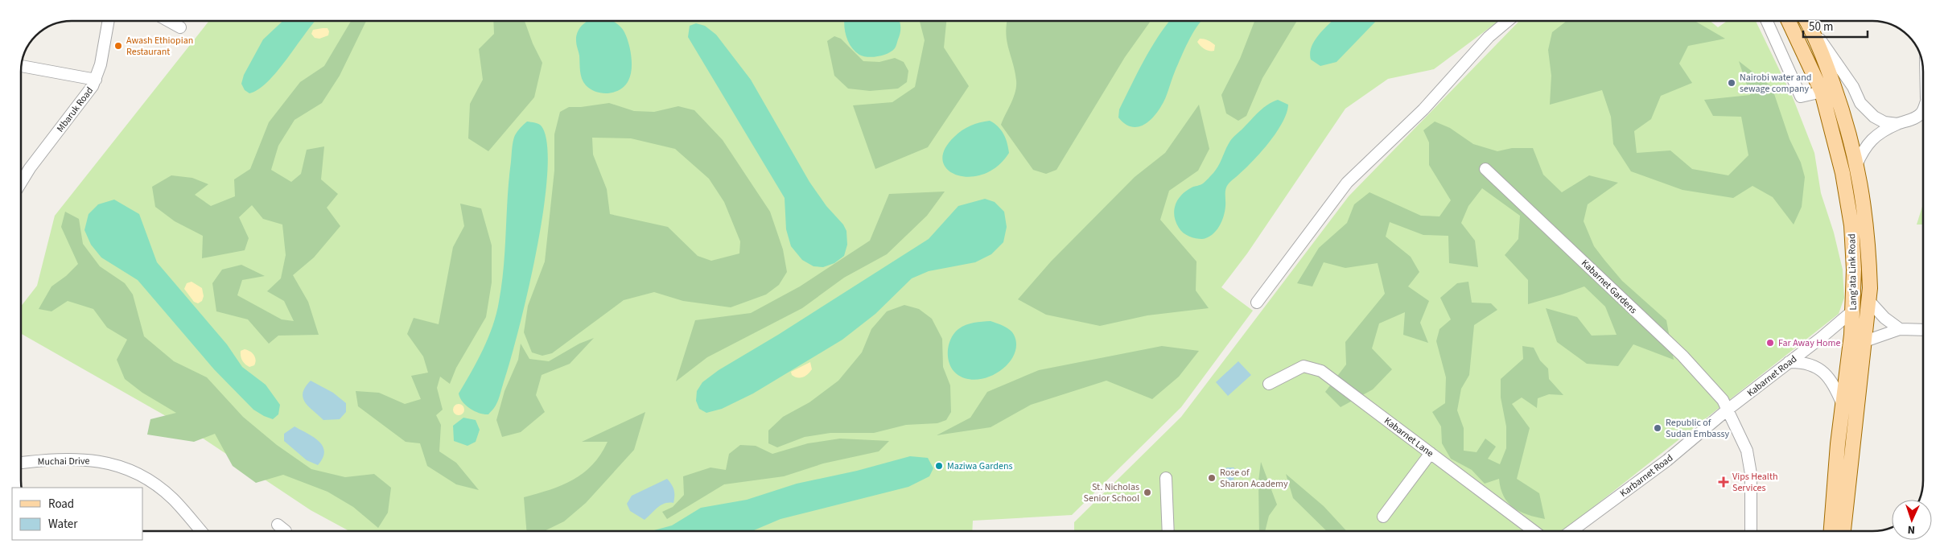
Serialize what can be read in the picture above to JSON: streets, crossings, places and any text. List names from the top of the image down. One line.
{"streets":{"main road":["Lang'ata Link Road"],"street":["Mbaruk Road","Kabarnet Gardens","Kabarnet Road","Kabarnet Lane","Muchai Drive","Karbarnet Road"]},"crossings":[["Lang'ata Link Road","Kabarnet Road"],["Kabarnet Gardens","Kabarnet Road"],["Kabarnet Gardens","Karbarnet Road"],["Kabarnet Road","Karbarnet Road"]],"places":{"other":["Awash Ethiopian Restaurant","Nairobi water and sewage company","Far Away Home","Republic of Sudan Embassy","Maziwa Gardens","Rose of Sharon Academy","St. Nicholas Senior School"],"health":["Vips Health Services"]},"legend":["Road","Water"],"scale_bar":"50 m","north":"bottom"}
